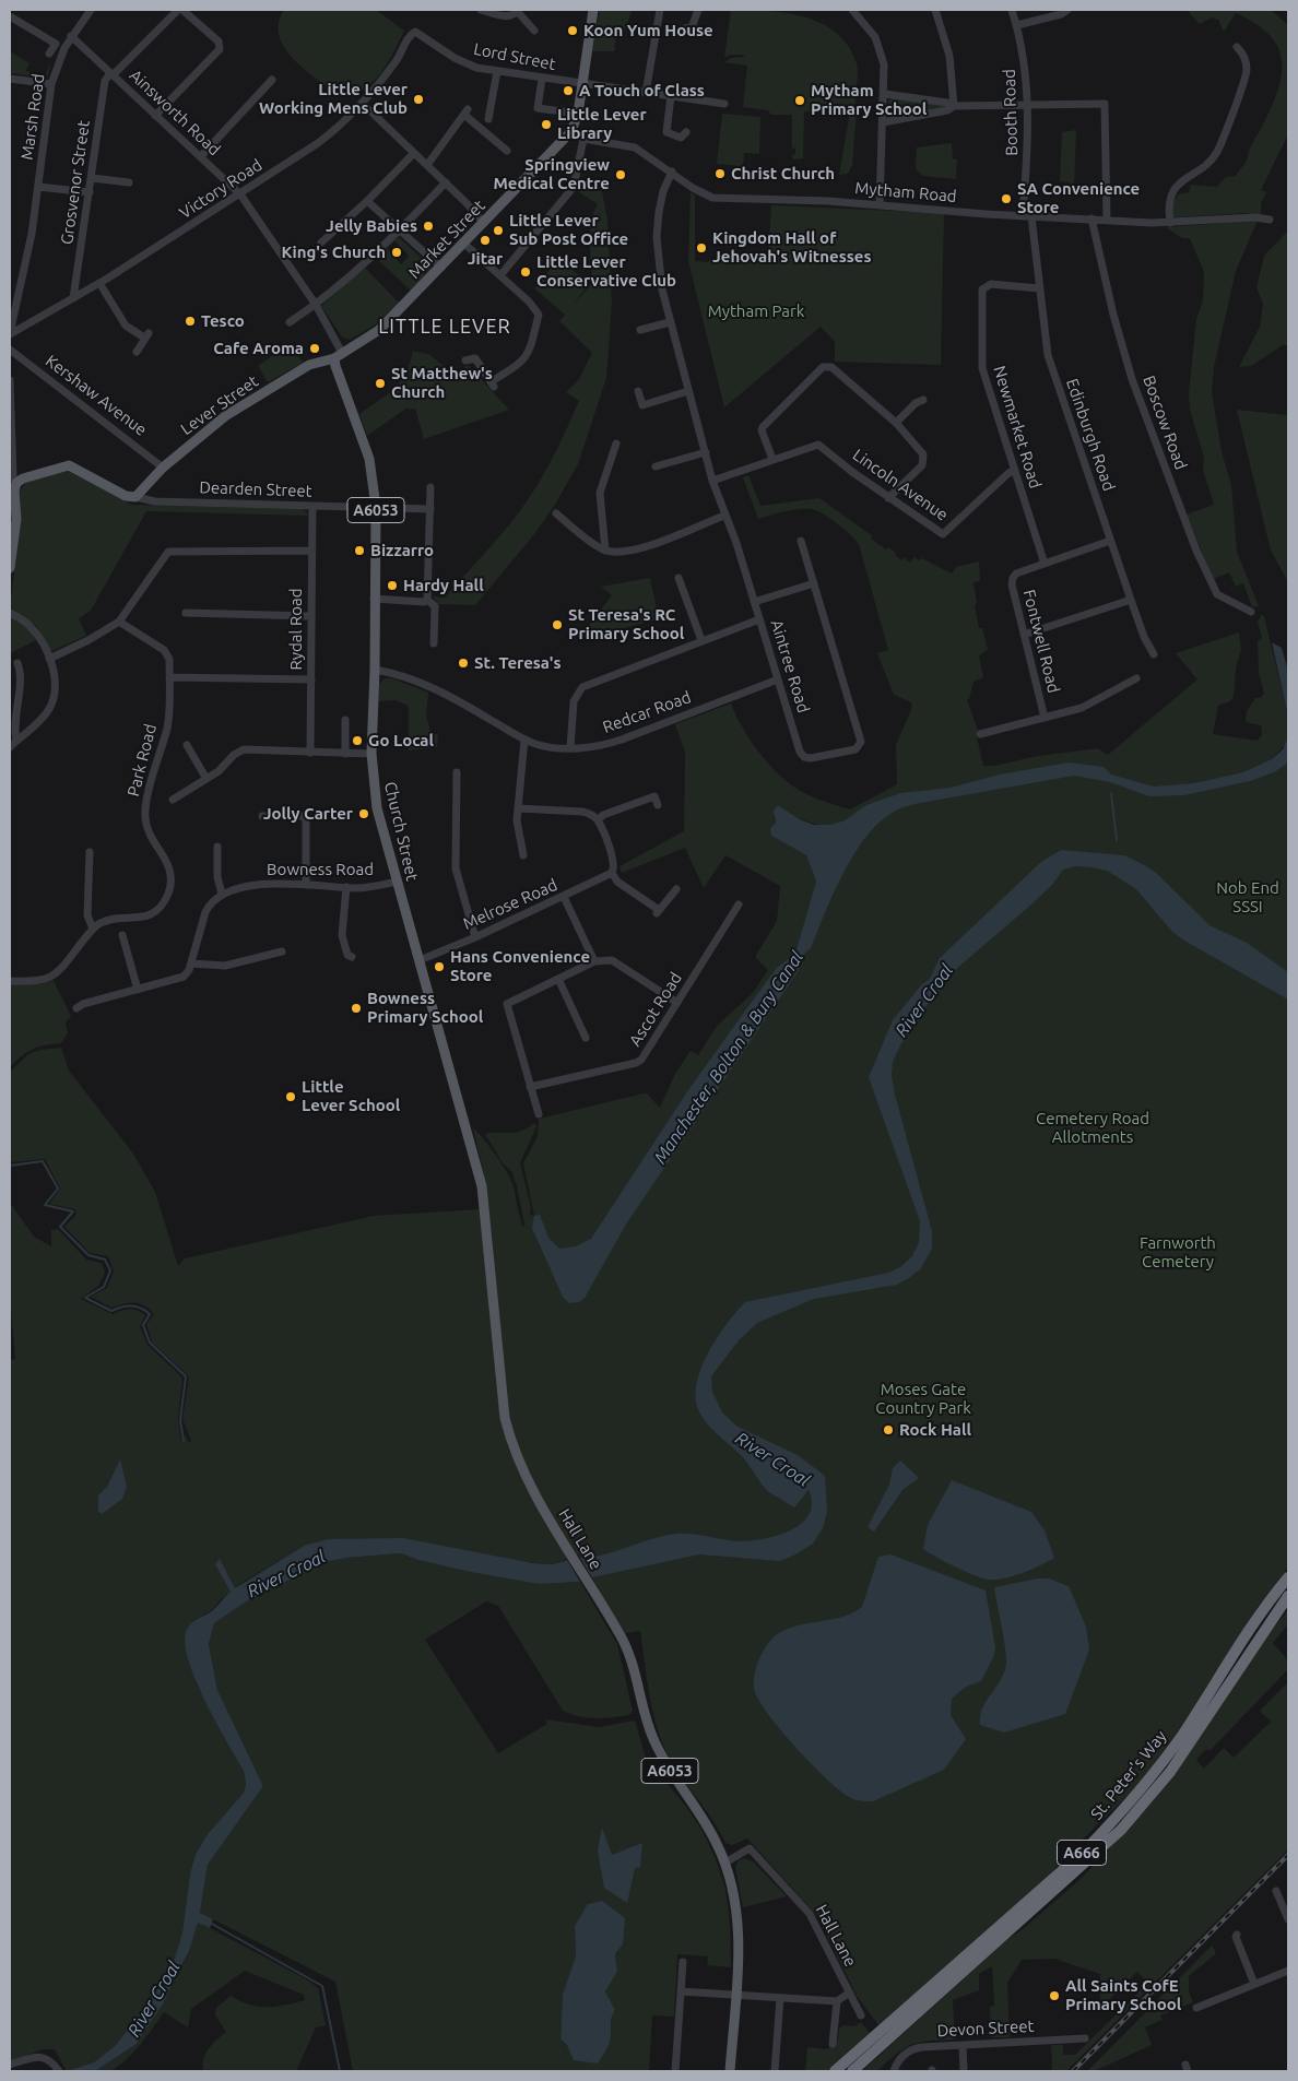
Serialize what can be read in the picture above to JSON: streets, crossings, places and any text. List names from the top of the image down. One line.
{"streets":{"highway":["St. Peter's Way","A666"],"main road":["Market Street","Lever Street","A6053","Church Street","Hall Lane"],"street":["Lord Street","Ainsworth Road","Booth Road","Marsh Road","Grosvenor Street","Victory Road","Mytham Road","Kershaw Avenue","Boscow Road","Newmarket Road","Edinburgh Road","Lincoln Avenue","Dearden Street","Rydal Road","Fontwell Road","Aintree Road","Redcar Road","Park Road","Bowness Road","Melrose Road","Ascot Road","Devon Street"]},"crossings":[["Lord Street","Victory Road"],["Ainsworth Road","Marsh Road"],["Ainsworth Road","Grosvenor Street"],["Ainsworth Road","Victory Road"],["Ainsworth Road","Market Street"],["Ainsworth Road","Lever Street"],["Ainsworth Road","Church Street"],["Booth Road","Mytham Road"],["Marsh Road","Victory Road"],["Grosvenor Street","Victory Road"],["Mytham Road","Market Street"],["Mytham Road","Boscow Road"],["Mytham Road","Edinburgh Road"],["Mytham Road","Aintree Road"],["Market Street","Lever Street"],["Market Street","Church Street"],["Kershaw Avenue","Lever Street"],["Lever Street","Dearden Street"],["Lever Street","Church Street"],["Newmarket Road","Edinburgh Road"],["Newmarket Road","Lincoln Avenue"],["Newmarket Road","Fontwell Road"],["Edinburgh Road","Fontwell Road"],["Lincoln Avenue","Aintree Road"],["Dearden Street","Rydal Road"],["Dearden Street","Church Street"],["A6053","Hall Lane"],["Aintree Road","Redcar Road"],["Redcar Road","Church Street"],["Church Street","Bowness Road"],["Church Street","Melrose Road"],["Church Street","Hall Lane"]],"districts":["LITTLE LEVER"],"water":["River Croal","Manchester, Bolton & Bury Canal"],"parks":["Mytham Park","Nob End SSSI","Cemetery Road Allotments","Farnworth Cemetery","Moses Gate Country Park"],"places":["Koon Yum House","A Touch of Class","Little Lever Working Mens Club","Mytham Primary School","Little Lever Library","Christ Church","Springview Medical Centre","SA Convenience Store","Jelly Babies","Little Lever Sub Post Office","Jitar","Kingdom Hall of Jehovah's Witnesses","King's Church","Little Lever Conservative Club","Tesco","Cafe Aroma","St Matthew's Church","Bizzarro","Hardy Hall","St Teresa's RC Primary School","St. Teresa's","Go Local","Jolly Carter","Hans Convenience Store","Bowness Primary School","Little Lever School","Rock Hall","All Saints CofE Primary School"]}
